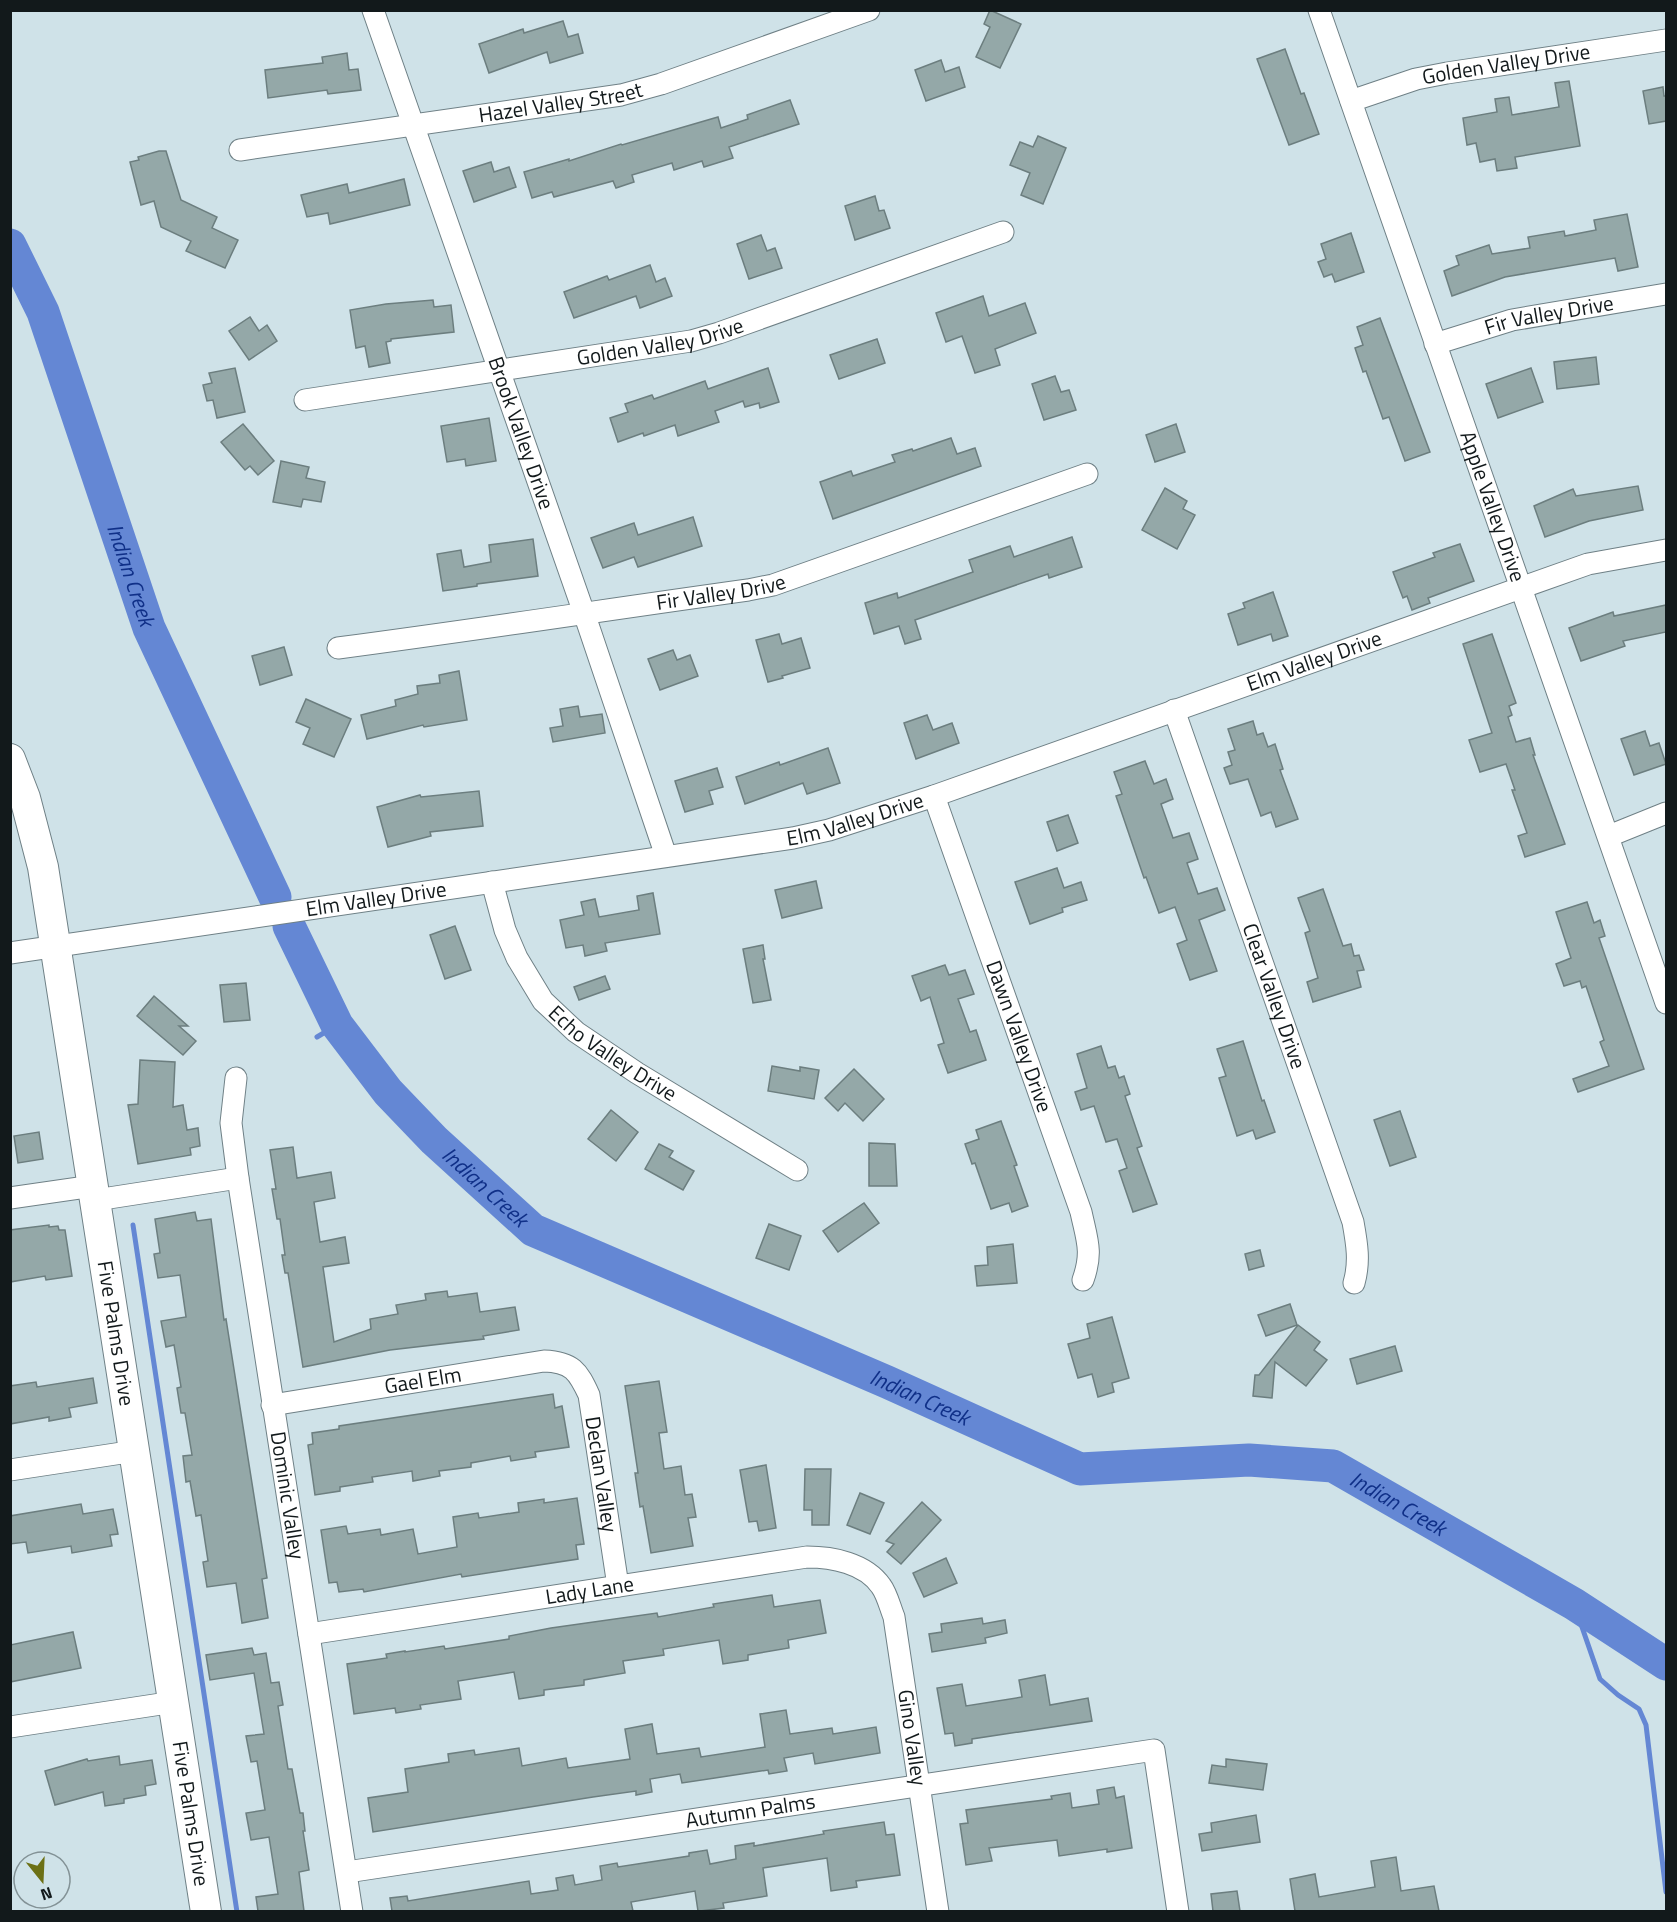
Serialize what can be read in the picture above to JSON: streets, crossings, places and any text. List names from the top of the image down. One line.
{"streets":{"street":["Golden Valley Drive","Hazel Valley Street","Fir Valley Drive","Brook Valley Drive","Apple Valley Drive","Elm Valley Drive","Clear Valley Drive","Dawn Valley Drive","Echo Valley Drive","Five Palms Drive","Gael Elm","Declan Valley","Dominic Valley","Lady Lane","Gino Valley","Autumn Palms"]},"crossings":[["Golden Valley Drive","Brook Valley Drive"],["Golden Valley Drive","Apple Valley Drive"],["Hazel Valley Street","Brook Valley Drive"],["Fir Valley Drive","Brook Valley Drive"],["Fir Valley Drive","Apple Valley Drive"],["Brook Valley Drive","Elm Valley Drive"],["Apple Valley Drive","Elm Valley Drive"],["Elm Valley Drive","Clear Valley Drive"],["Elm Valley Drive","Dawn Valley Drive"],["Elm Valley Drive","Echo Valley Drive"],["Elm Valley Drive","Five Palms Drive"],["Gael Elm","Declan Valley"],["Gael Elm","Dominic Valley"],["Declan Valley","Lady Lane"],["Dominic Valley","Lady Lane"],["Dominic Valley","Autumn Palms"],["Lady Lane","Gino Valley"],["Gino Valley","Autumn Palms"]],"water":["Indian Creek"],"north":"bottom"}
